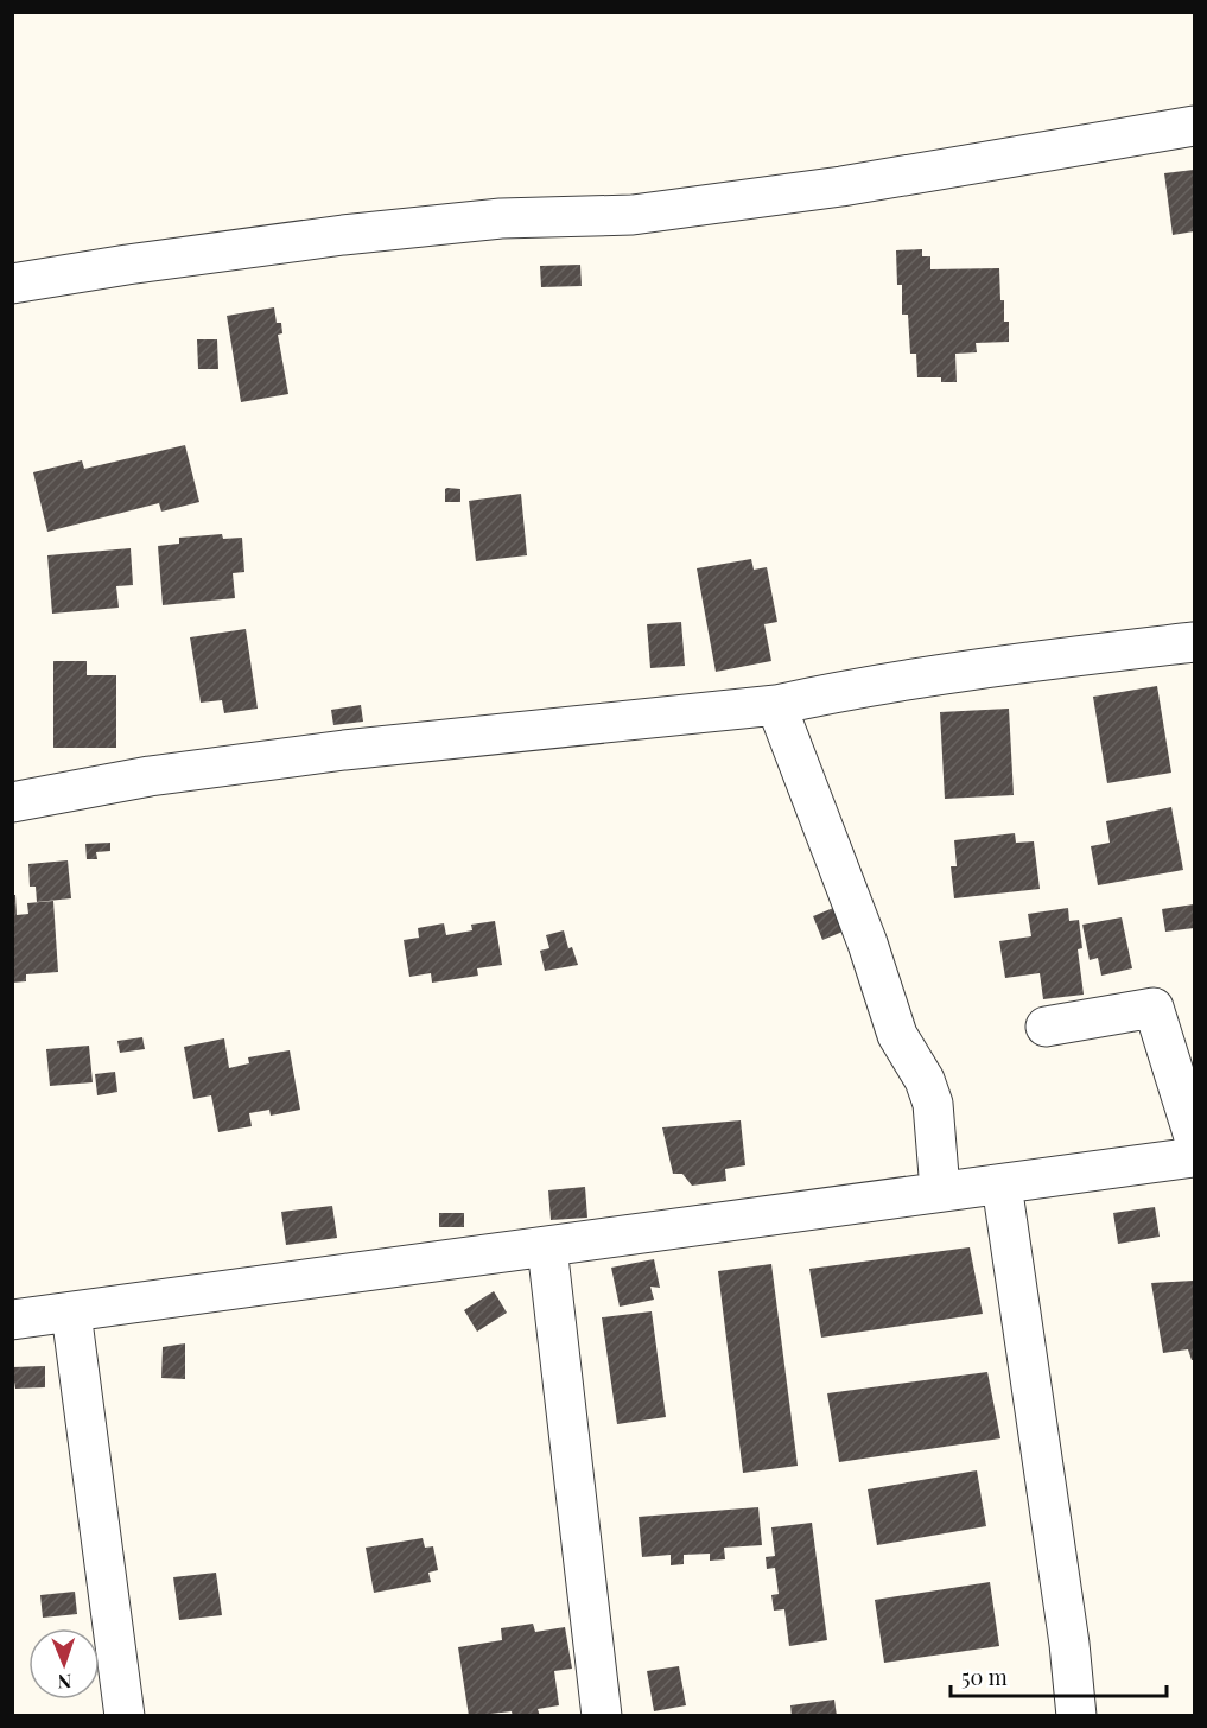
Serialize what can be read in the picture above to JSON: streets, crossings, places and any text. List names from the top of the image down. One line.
{"scale_bar":"50 m","north":"bottom"}
